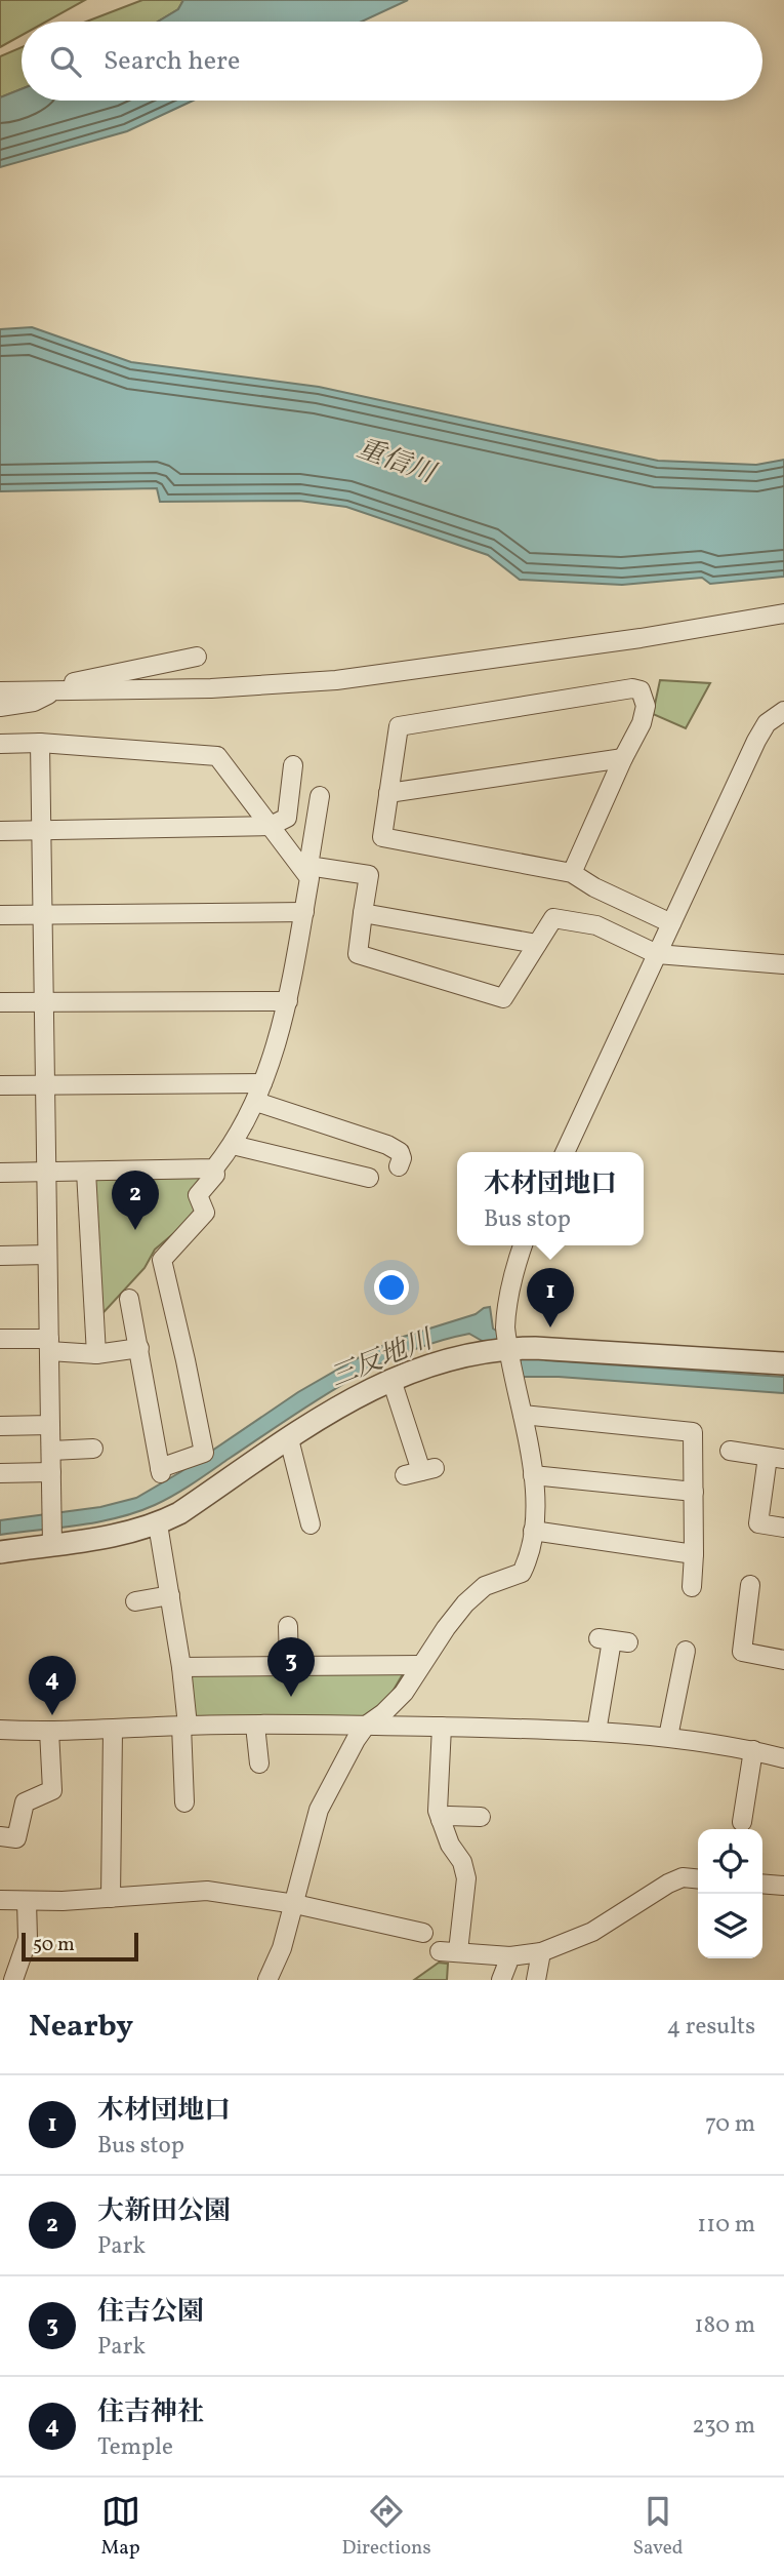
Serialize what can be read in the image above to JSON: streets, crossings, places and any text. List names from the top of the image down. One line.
{"water":["重信川","三反地川"],"scale_bar":"50 m","page":{"search":"Search here","popup":["木材団地口","Bus stop"],"pins":["2","1","3","4"],"scale":"50 m","heading":["Nearby","4 results"],"list":[{"mark":"1","name":"木材団地口","note":"Bus stop","value":"70 m"},{"mark":"2","name":"大新田公園","note":"Park","value":"110 m"},{"mark":"3","name":"住吉公園","note":"Park","value":"180 m"},{"mark":"4","name":"住吉神社","note":"Temple","value":"230 m"}],"nav":["Map","Directions","Saved"]}}
